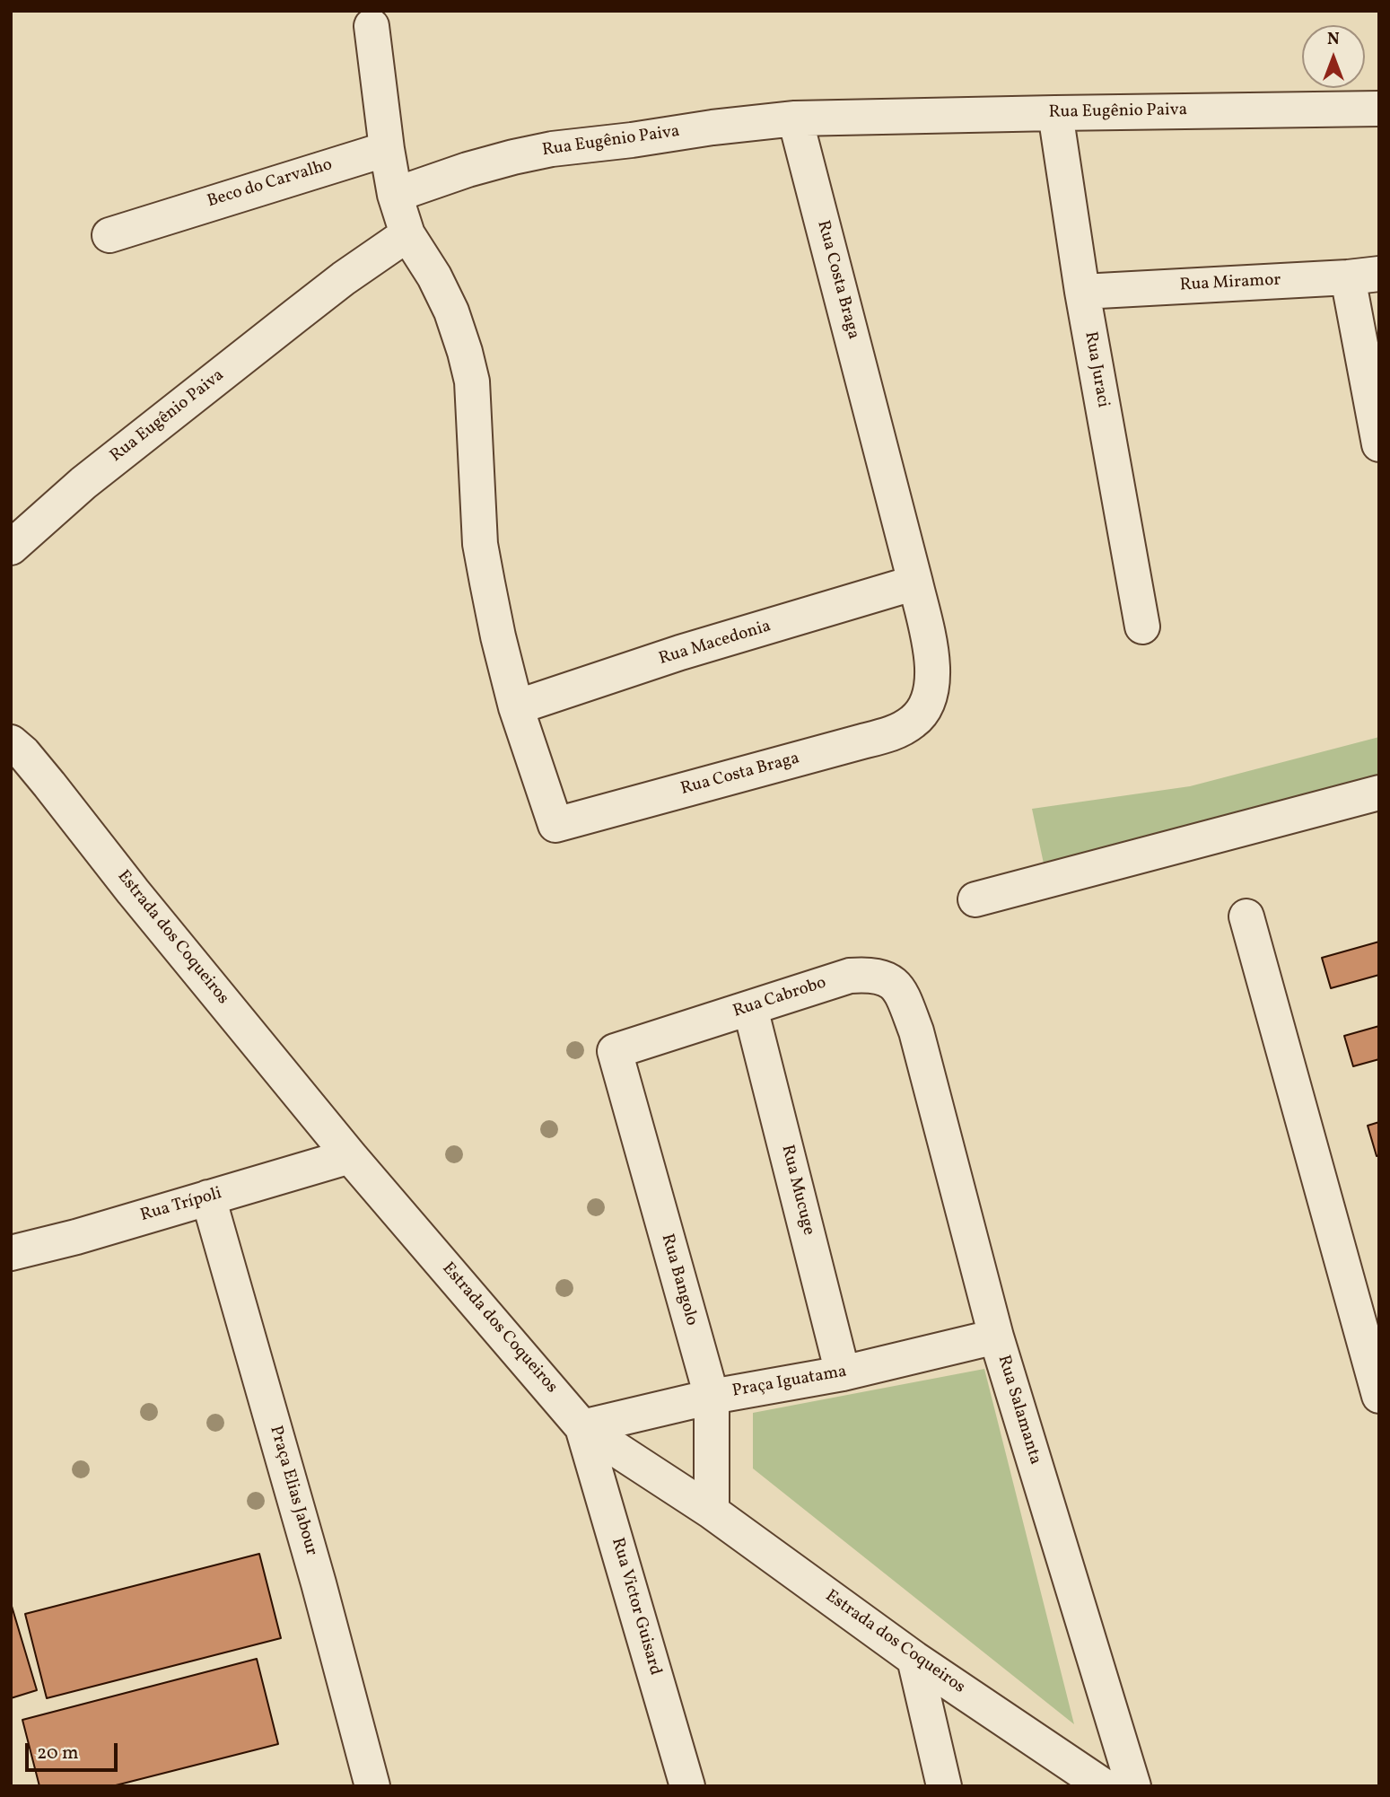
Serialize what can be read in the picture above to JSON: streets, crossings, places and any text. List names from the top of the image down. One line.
{"streets":{"street":["Rua Eugênio Paiva","Beco do Carvalho","Rua Costa Braga","Rua Miramor","Rua Juraci","Rua Macedonia","Estrada dos Coqueiros","Rua Cabrobo","Rua Mucuge","Rua Trípoli","Rua Bangolo","Praça Iguatama","Rua Salamanta","Praça Elias Jabour","Rua Victor Guisard"]},"crossings":[["Rua Eugênio Paiva","Rua Costa Braga"],["Rua Eugênio Paiva","Rua Juraci"],["Rua Costa Braga","Rua Macedonia"],["Rua Miramor","Rua Juraci"],["Estrada dos Coqueiros","Rua Trípoli"],["Estrada dos Coqueiros","Rua Bangolo"],["Estrada dos Coqueiros","Praça Iguatama"],["Estrada dos Coqueiros","Rua Victor Guisard"],["Rua Cabrobo","Rua Mucuge"],["Rua Cabrobo","Rua Bangolo"],["Rua Cabrobo","Rua Salamanta"],["Rua Mucuge","Praça Iguatama"],["Rua Trípoli","Praça Elias Jabour"],["Rua Bangolo","Praça Iguatama"],["Praça Iguatama","Rua Salamanta"],["Praça Iguatama","Rua Victor Guisard"]],"scale_bar":"20 m","north":"top"}
